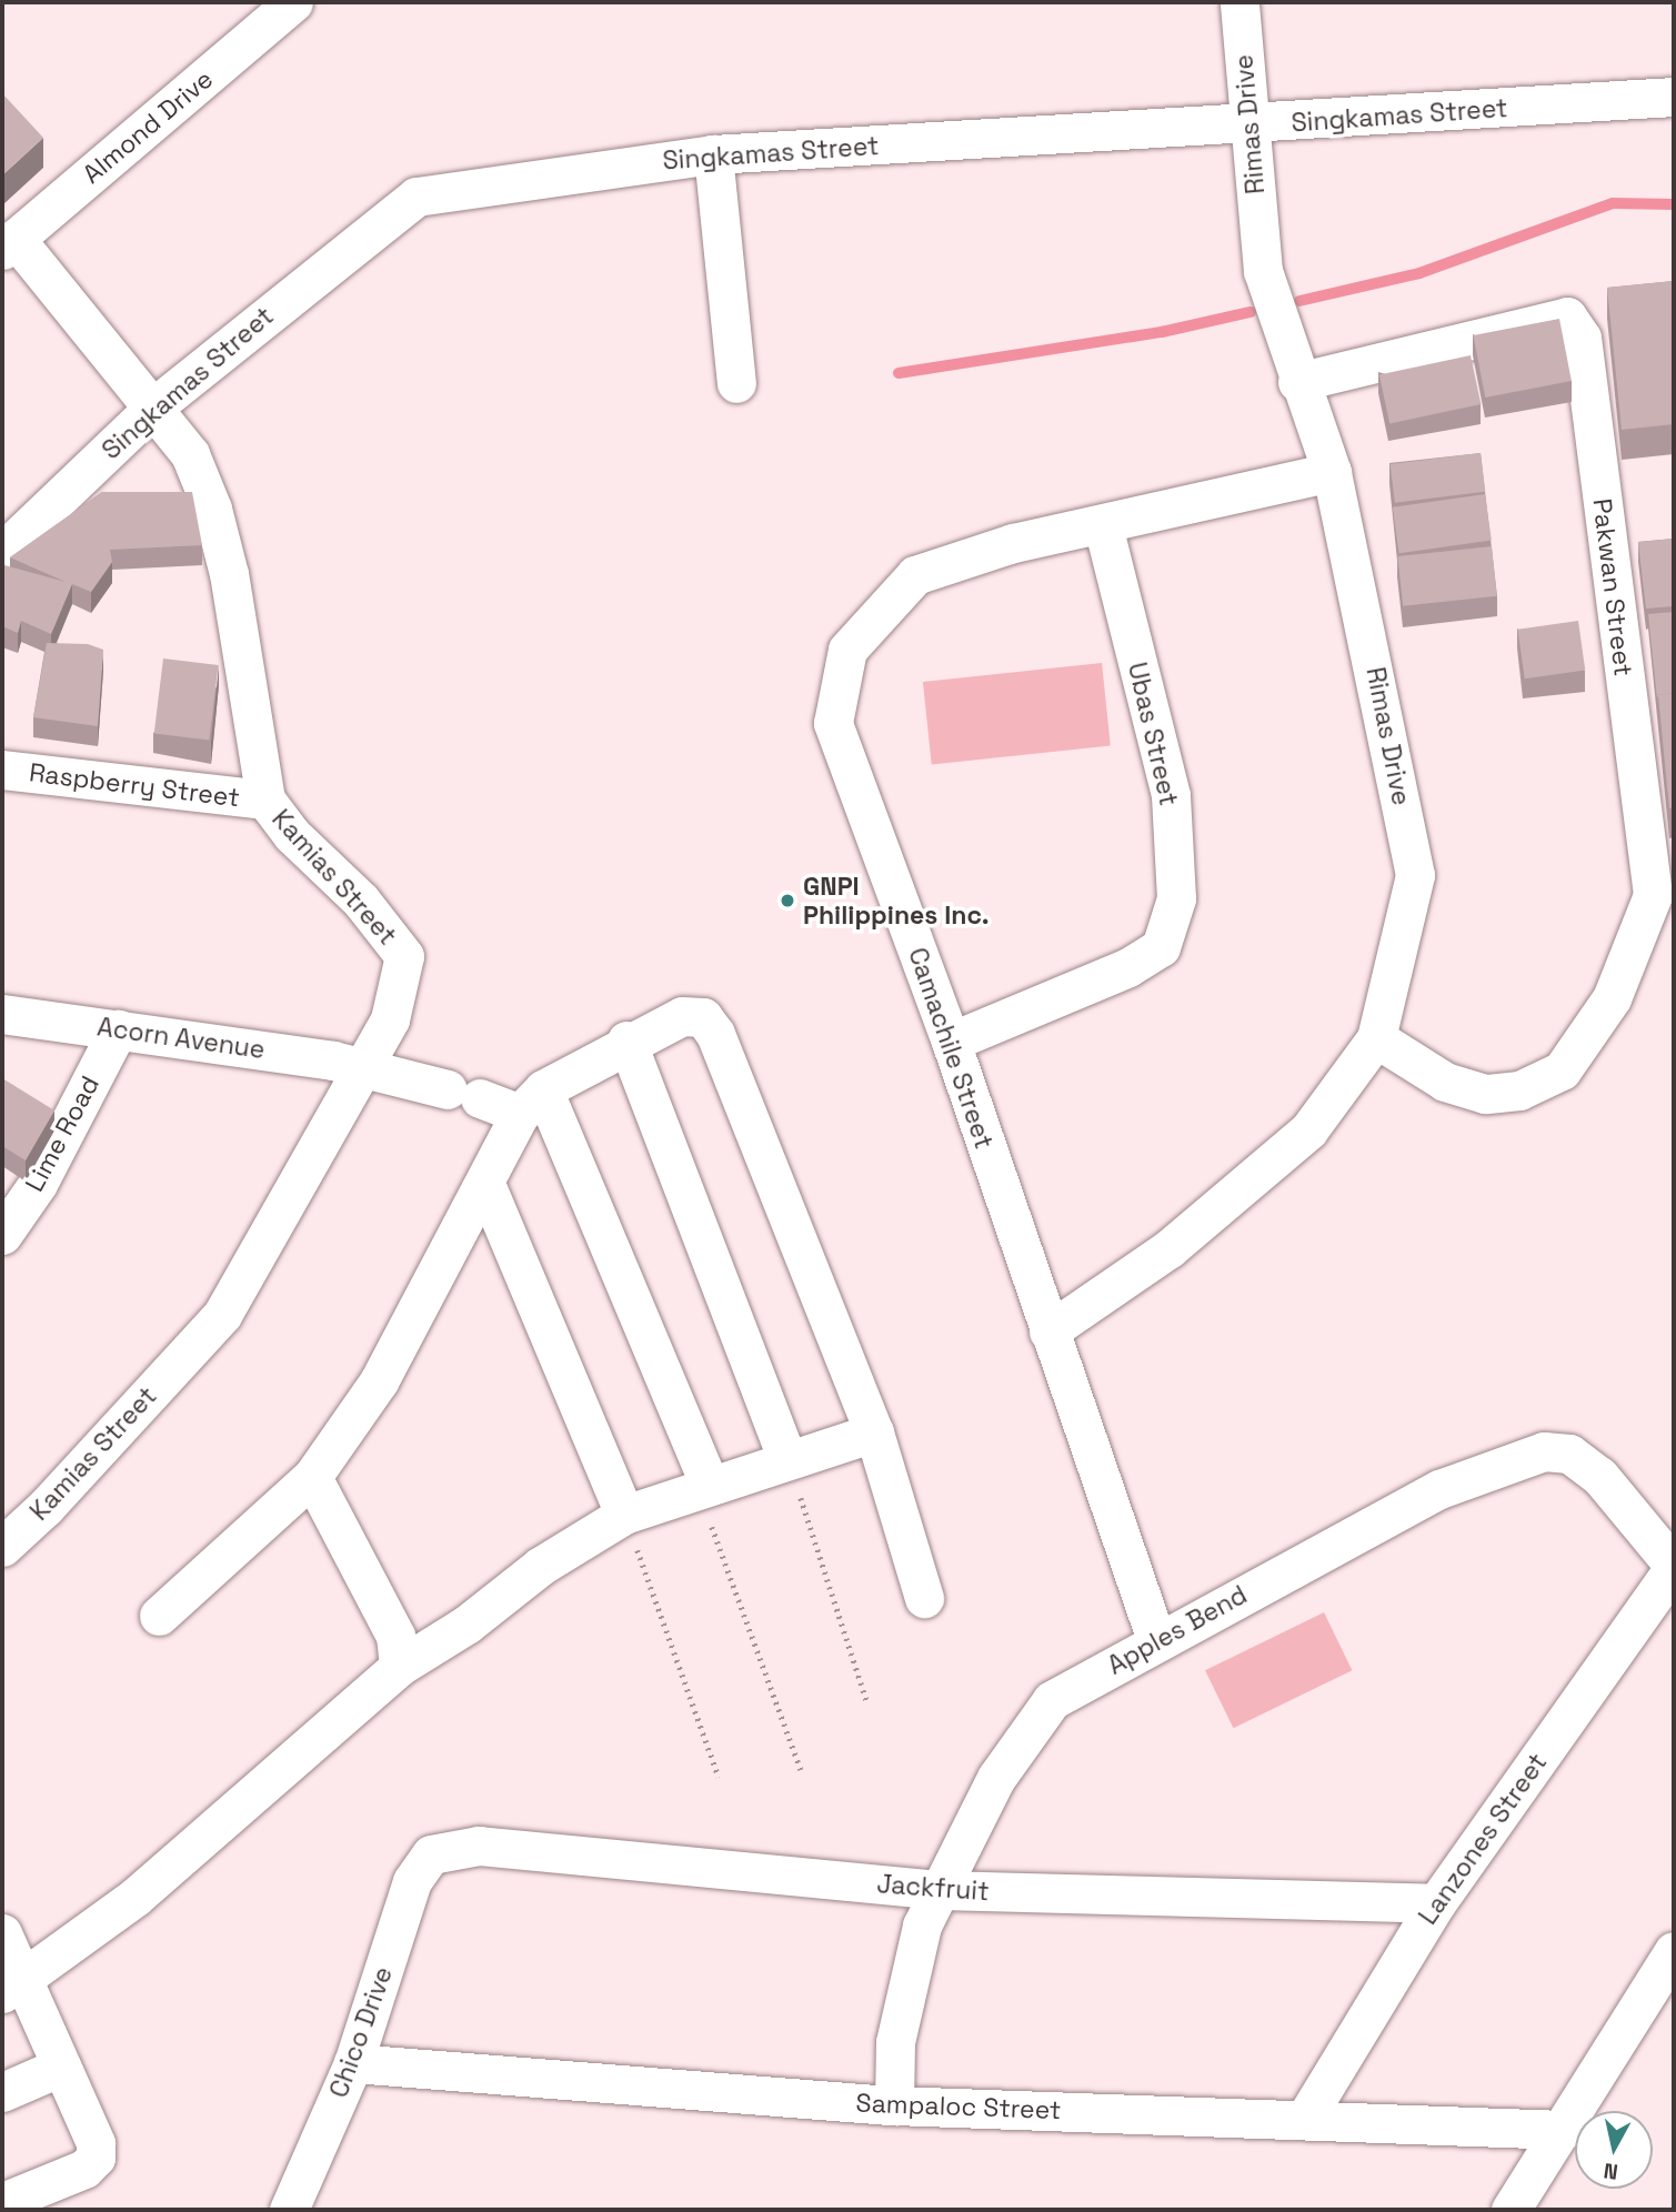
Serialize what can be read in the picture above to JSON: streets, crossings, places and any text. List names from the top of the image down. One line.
{"streets":{"street":["Singkamas Street","Rimas Drive","Almond Drive","Pakwan Street","Ubas Street","Raspberry Street","Kamias Street","Acorn Avenue","Camachile Street","Lime Road","Apples Bend","Lanzones Street","Jackfruit","Chico Drive","Sampaloc Street"]},"crossings":[["Singkamas Street","Rimas Drive"],["Singkamas Street","Kamias Street"],["Rimas Drive","Pakwan Street"],["Rimas Drive","Camachile Street"],["Almond Drive","Kamias Street"],["Ubas Street","Camachile Street"],["Raspberry Street","Kamias Street"],["Kamias Street","Acorn Avenue"],["Acorn Avenue","Lime Road"],["Camachile Street","Apples Bend"],["Apples Bend","Lanzones Street"],["Apples Bend","Jackfruit"],["Apples Bend","Sampaloc Street"],["Lanzones Street","Jackfruit"],["Lanzones Street","Sampaloc Street"],["Jackfruit","Chico Drive"],["Chico Drive","Sampaloc Street"]],"places":["GNPI Philippines Inc."],"north":"bottom"}
